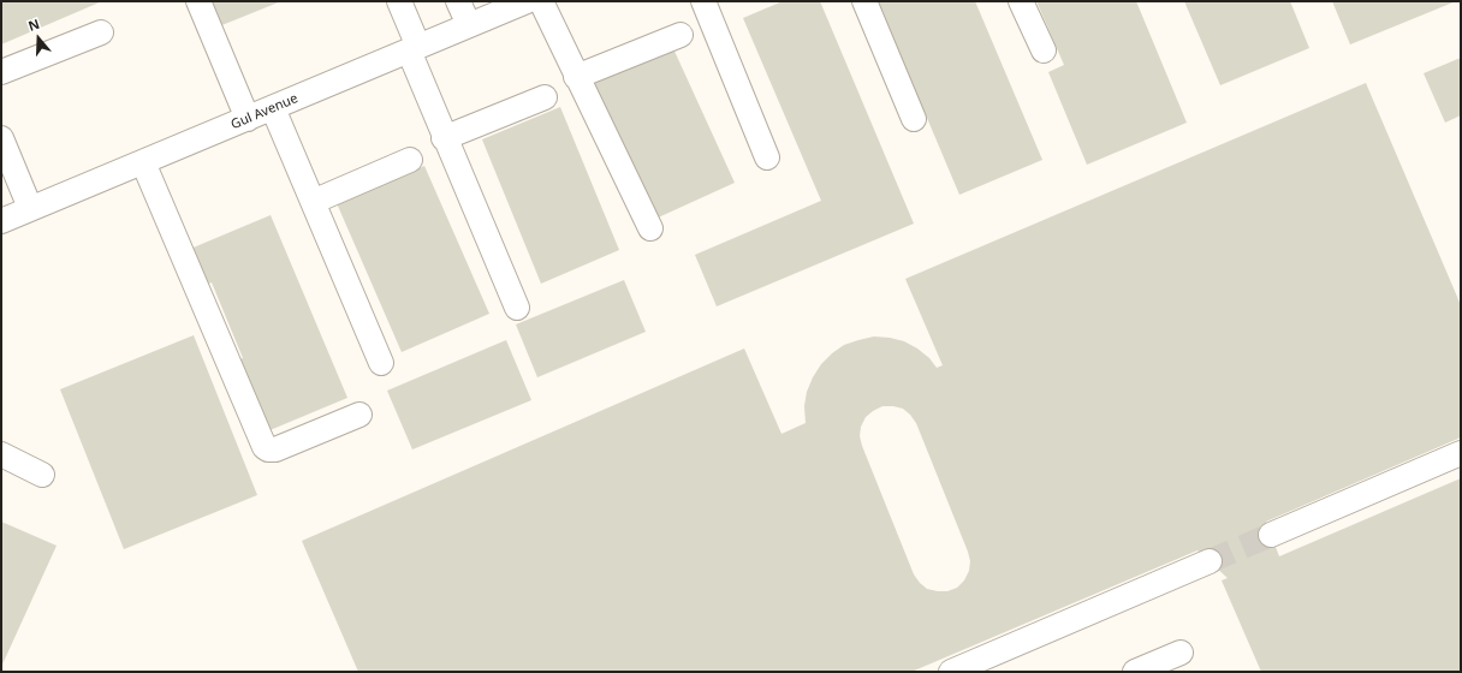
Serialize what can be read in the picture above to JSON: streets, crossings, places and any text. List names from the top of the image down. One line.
{"streets":{"street":["Gul Avenue"]},"north":"top"}
